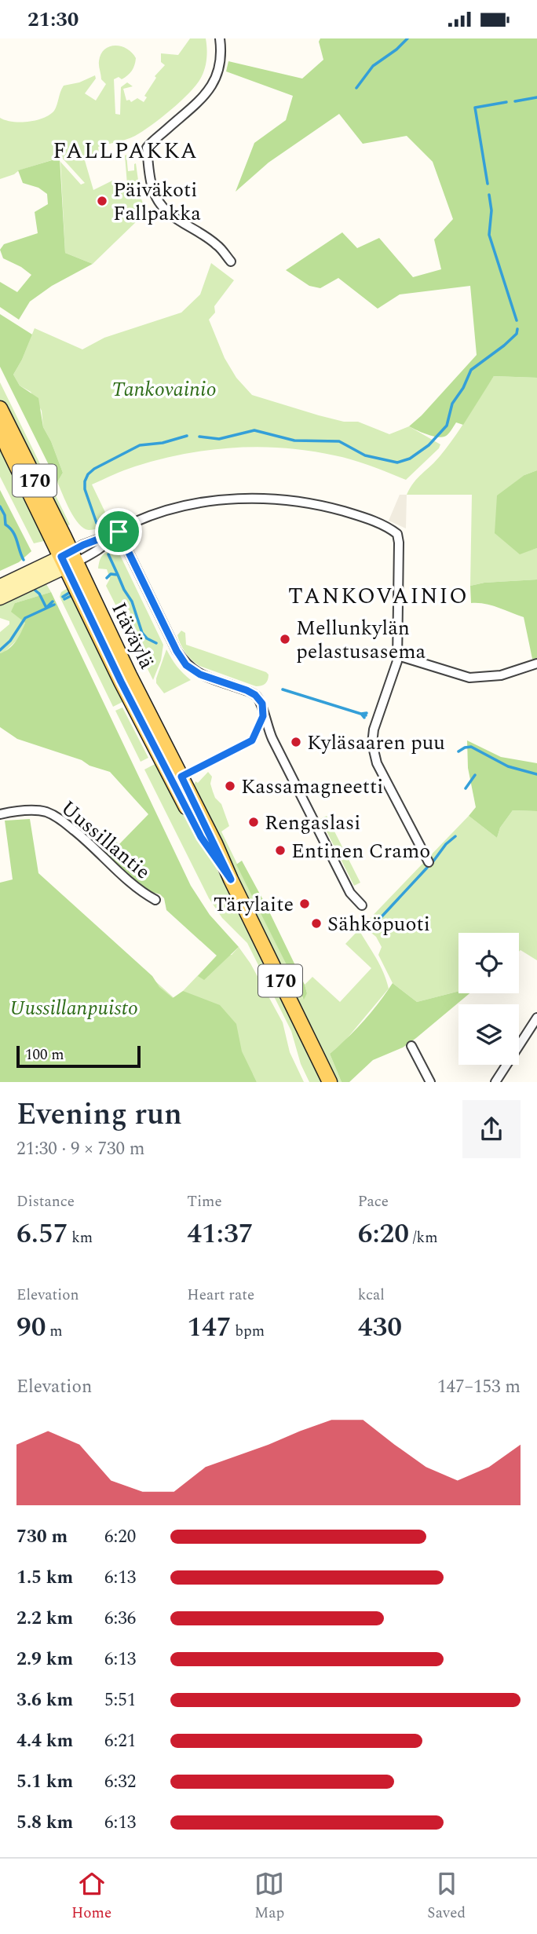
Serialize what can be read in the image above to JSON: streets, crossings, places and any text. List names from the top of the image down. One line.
{"streets":{"main road":["170","Itäväylä"],"street":["Uussillantie"]},"districts":["FALLPAKKA","TANKOVAINIO"],"parks":["Tankovainio","Uussillanpuisto"],"places":["Päiväkoti Fallpakka","Mellunkylän pelastusasema","Kyläsaaren puu","Kassamagneetti","Rengaslasi","Entinen Cramo","Tärylaite","Sähköpuoti"],"scale_bar":"100 m","page":{"status":"21:30","scale":"100 m","heading":["Evening run","21:30 · 9 × 730 m"],"stats":[["Distance","6.57 km"],["Time","41:37"],["Pace","6:20 /km"],["Elevation","90 m"],["Heart rate","147 bpm"],["kcal","430"]],"chart":["Elevation","147–153 m"],"list":[{"name":"730 m","note":"6:20"},{"name":"1.5 km","note":"6:13"},{"name":"2.2 km","note":"6:36"},{"name":"2.9 km","note":"6:13"},{"name":"3.6 km","note":"5:51"},{"name":"4.4 km","note":"6:21"},{"name":"5.1 km","note":"6:32"},{"name":"5.8 km","note":"6:13"}],"tabs":["Home","Map","Saved"]}}
